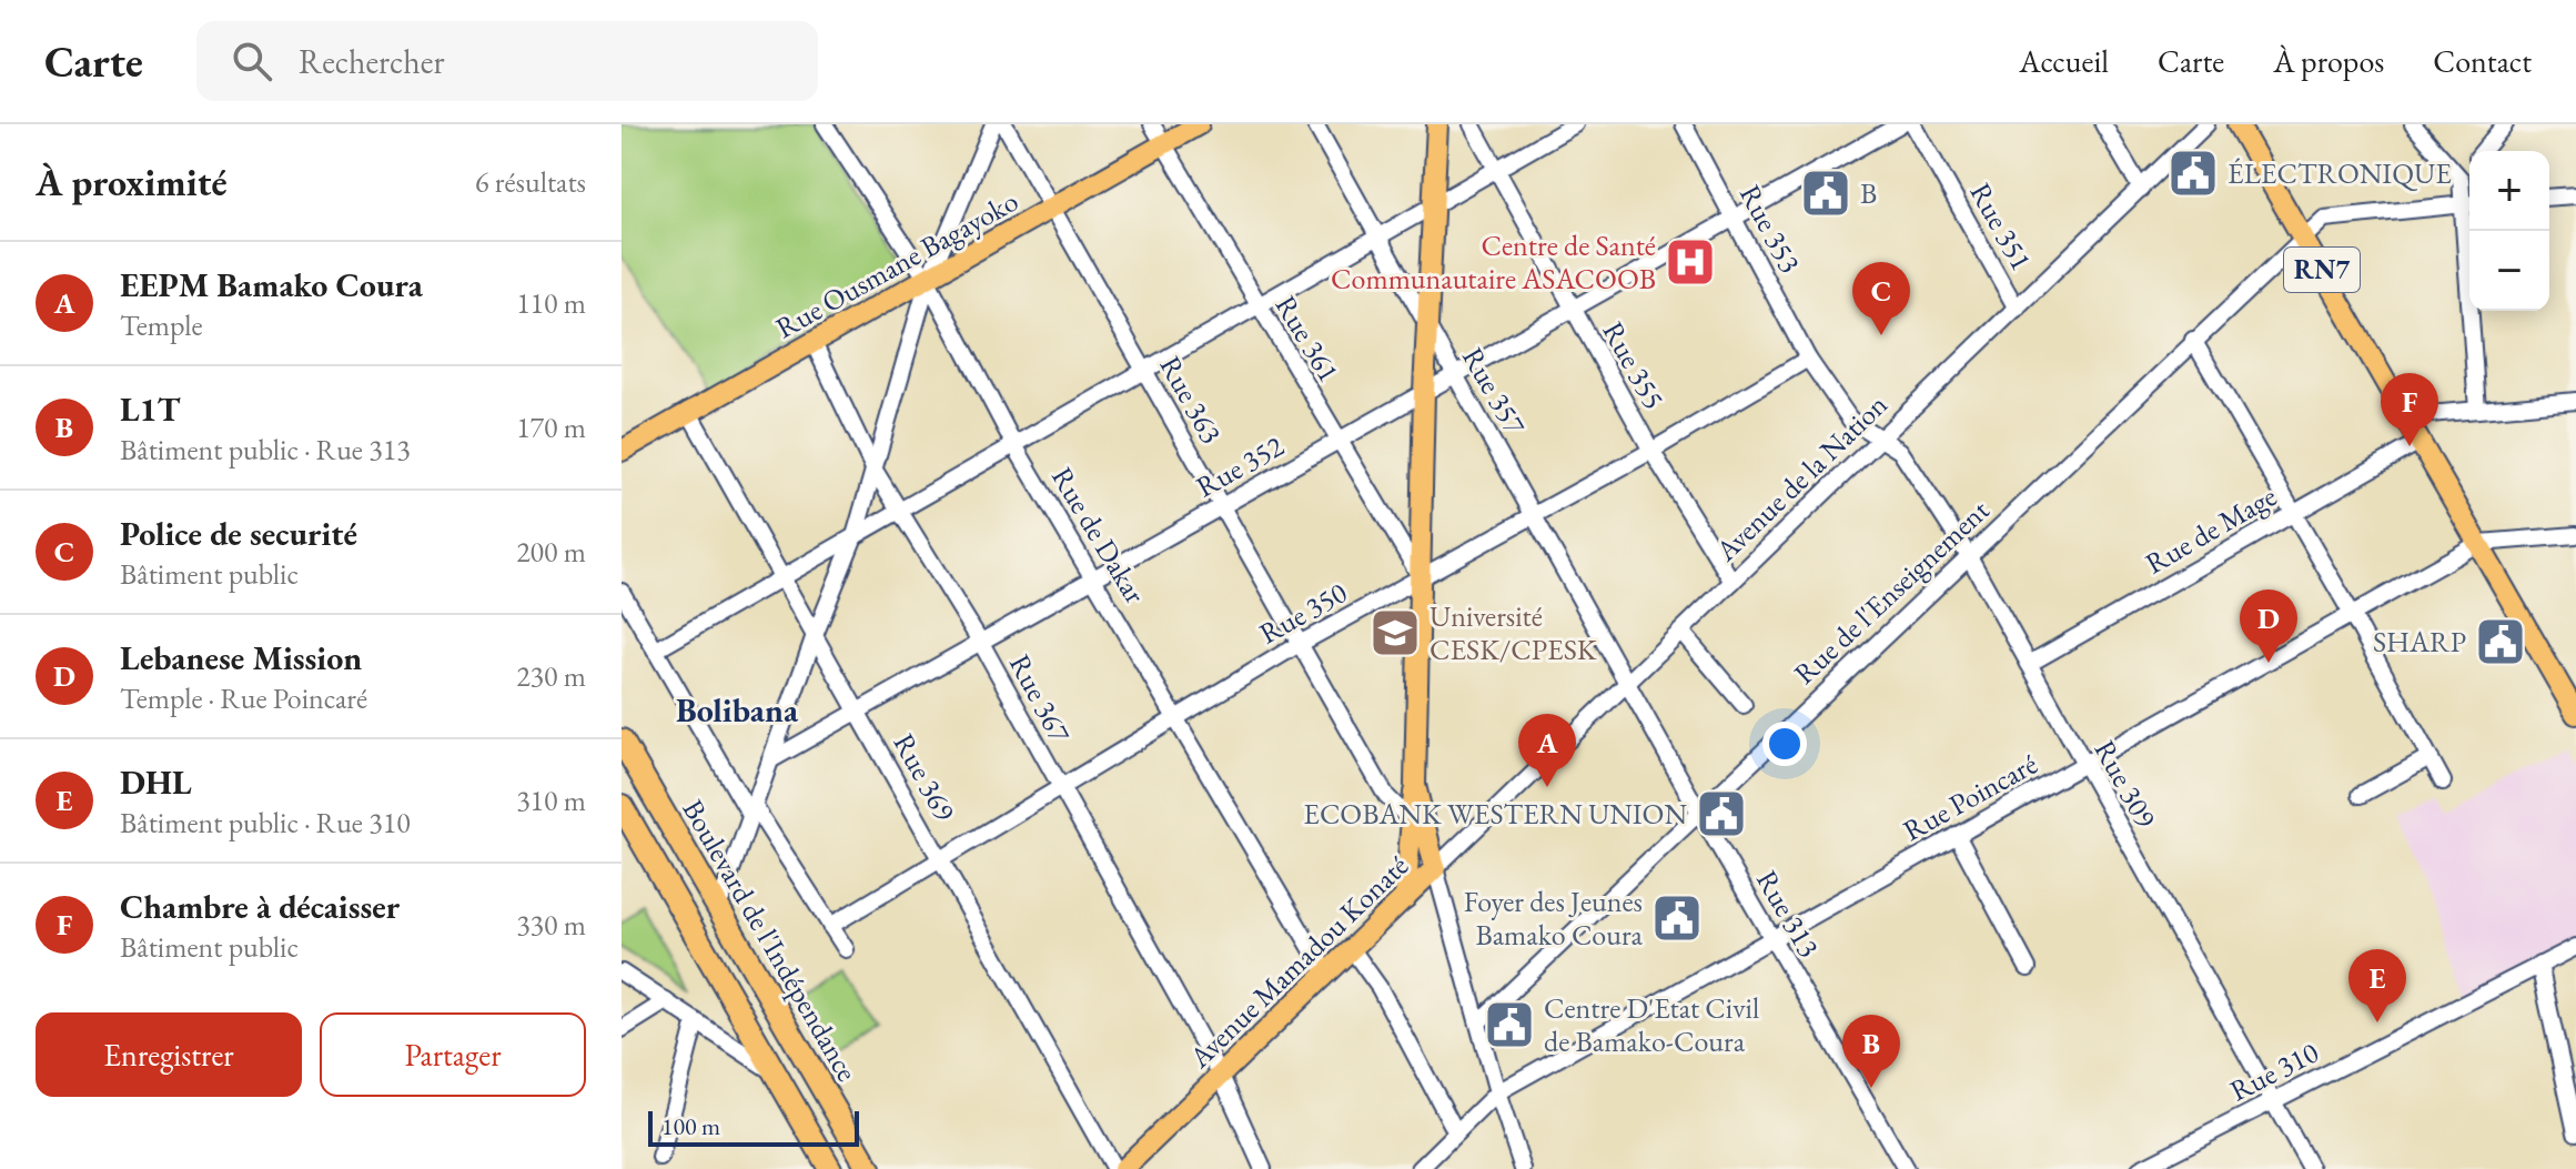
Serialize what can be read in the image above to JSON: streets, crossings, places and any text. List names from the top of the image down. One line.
{"streets":{"highway":["Boulevard de l'Indépendance"],"main road":["Rue Ousmane Bagayoko","RN7","Avenue Mamadou Konaté"],"street":["Rue 351","Rue 353","Rue 361","Rue 355","Rue 357","Rue 363","Rue 352","Avenue de la Nation","Rue de Mage","Rue de Dakar","Rue de l'Enseignement","Rue 350","Rue 367","Rue 369","Rue 309","Rue Poincaré","Rue 313","Rue 310"]},"crossings":[["Rue 351","Avenue de la Nation"],["Rue 353","Rue 352"],["Rue 353","Avenue de la Nation"],["Rue 353","Rue 350"],["Rue 353","Rue 309"],["Rue Ousmane Bagayoko","Rue 361"],["Rue Ousmane Bagayoko","Rue 363"],["Rue Ousmane Bagayoko","Rue de Dakar"],["Rue Ousmane Bagayoko","Rue 367"],["Rue Ousmane Bagayoko","Rue 369"],["RN7","Rue de Mage"],["RN7","Rue de l'Enseignement"],["RN7","Rue Poincaré"],["Rue 361","Rue 352"],["Rue 361","Rue 350"],["Rue 361","Avenue Mamadou Konaté"],["Rue 355","Rue 352"],["Rue 355","Avenue de la Nation"],["Rue 355","Rue 350"],["Rue 357","Rue 352"],["Rue 357","Avenue de la Nation"],["Rue 357","Rue 350"],["Rue 357","Rue 313"],["Rue 357","Avenue Mamadou Konaté"],["Rue 363","Rue 352"],["Rue 363","Rue 350"],["Rue 363","Avenue Mamadou Konaté"],["Rue 352","Rue de Dakar"],["Rue 352","Rue 367"],["Rue 352","Rue 369"],["Rue 352","Avenue Mamadou Konaté"],["Avenue de la Nation","Rue 309"],["Avenue de la Nation","Rue 313"],["Avenue de la Nation","Avenue Mamadou Konaté"],["Rue de Mage","Rue 309"],["Rue de Dakar","Rue 350"],["Rue de Dakar","Avenue Mamadou Konaté"],["Rue de l'Enseignement","Rue 309"],["Rue de l'Enseignement","Rue 313"],["Rue 350","Rue 367"],["Rue 350","Rue 369"],["Rue 350","Boulevard de l'Indépendance"],["Rue 350","Avenue Mamadou Konaté"],["Rue 367","Avenue Mamadou Konaté"],["Rue 309","Rue Poincaré"],["Rue 309","Rue 310"],["Rue Poincaré","Rue 313"]],"districts":["Bolibana"],"places":{"public building":["ÉLECTRONIQUE","B","SHARP","ECOBANK WESTERN UNION","Foyer des Jeunes Bamako Coura","Centre D'Etat Civil de Bamako-Coura"],"hospital":["Centre de Santé Communautaire ASACOOB"],"school or university":["Université CESK/CPESK"]},"scale_bar":"100 m","page":{"header":"Carte","search":"Rechercher","nav":["Accueil","Carte","À propos","Contact"],"heading":["À proximité","6 résultats"],"map_buttons":["+","−"],"list":[{"mark":"A","name":"EEPM Bamako Coura","note":"Temple","value":"110 m"},{"mark":"B","name":"L1T","note":"Bâtiment public · Rue 313","value":"170 m"},{"mark":"C","name":"Police de securité","note":"Bâtiment public","value":"200 m"},{"mark":"D","name":"Lebanese Mission","note":"Temple · Rue Poincaré","value":"230 m"},{"mark":"E","name":"DHL","note":"Bâtiment public · Rue 310","value":"310 m"},{"mark":"F","name":"Chambre à décaisser","note":"Bâtiment public","value":"330 m"}],"pins":["C","F","D","A","E","B"],"buttons":["Enregistrer","Partager"],"scale":"100 m"}}
